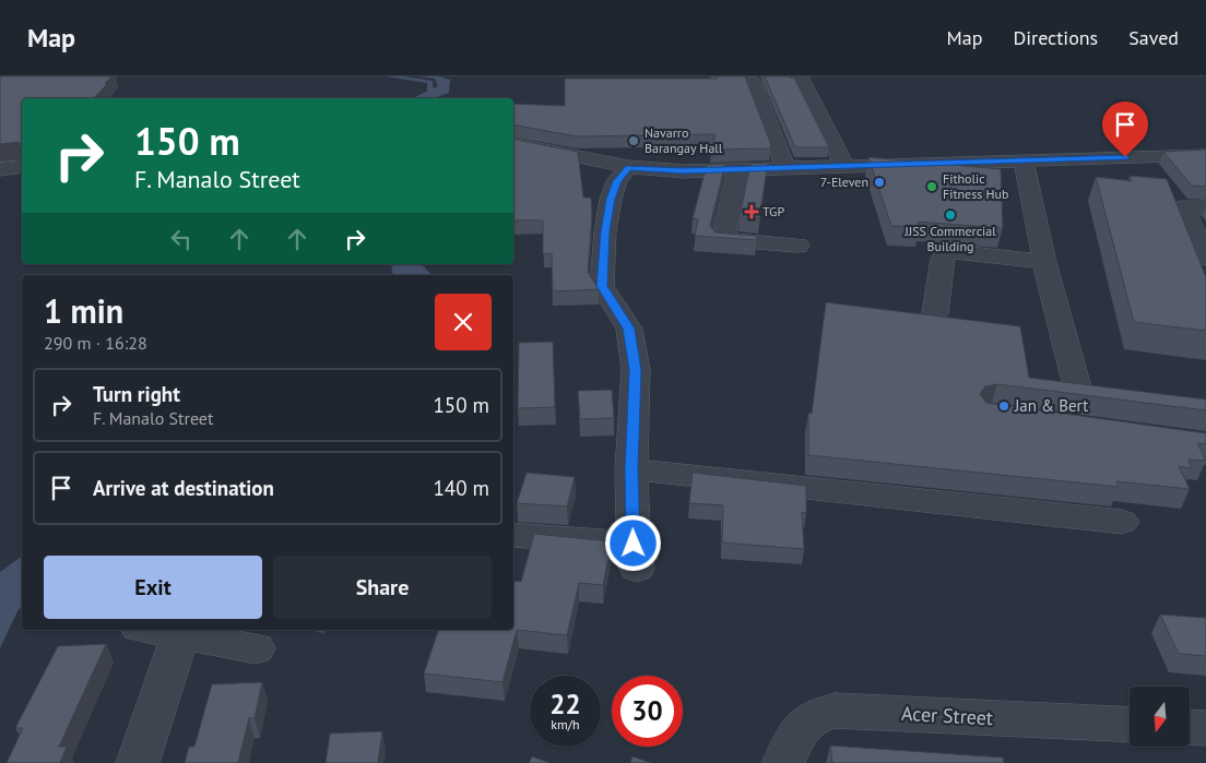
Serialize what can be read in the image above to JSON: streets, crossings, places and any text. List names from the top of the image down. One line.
{"streets":{"street":["Acer Street"]},"places":{"other":["Navarro Barangay Hall","7-Eleven","Fitholic Fitness Hub","JJSS Commercial Building","Jan & Bert"],"health":["TGP"]},"north":"bottom","page":{"header":"Map","nav":["Map","Directions","Saved"],"turn":["150 m","F. Manalo Street"],"heading":["1 min","290 m · 16:28"],"list":[{"name":"Turn right","note":"F. Manalo Street","value":"150 m"},{"name":"Arrive at destination","value":"140 m"}],"buttons":["Exit","Share"],"speed":"22 km/h","limit":"30"}}
